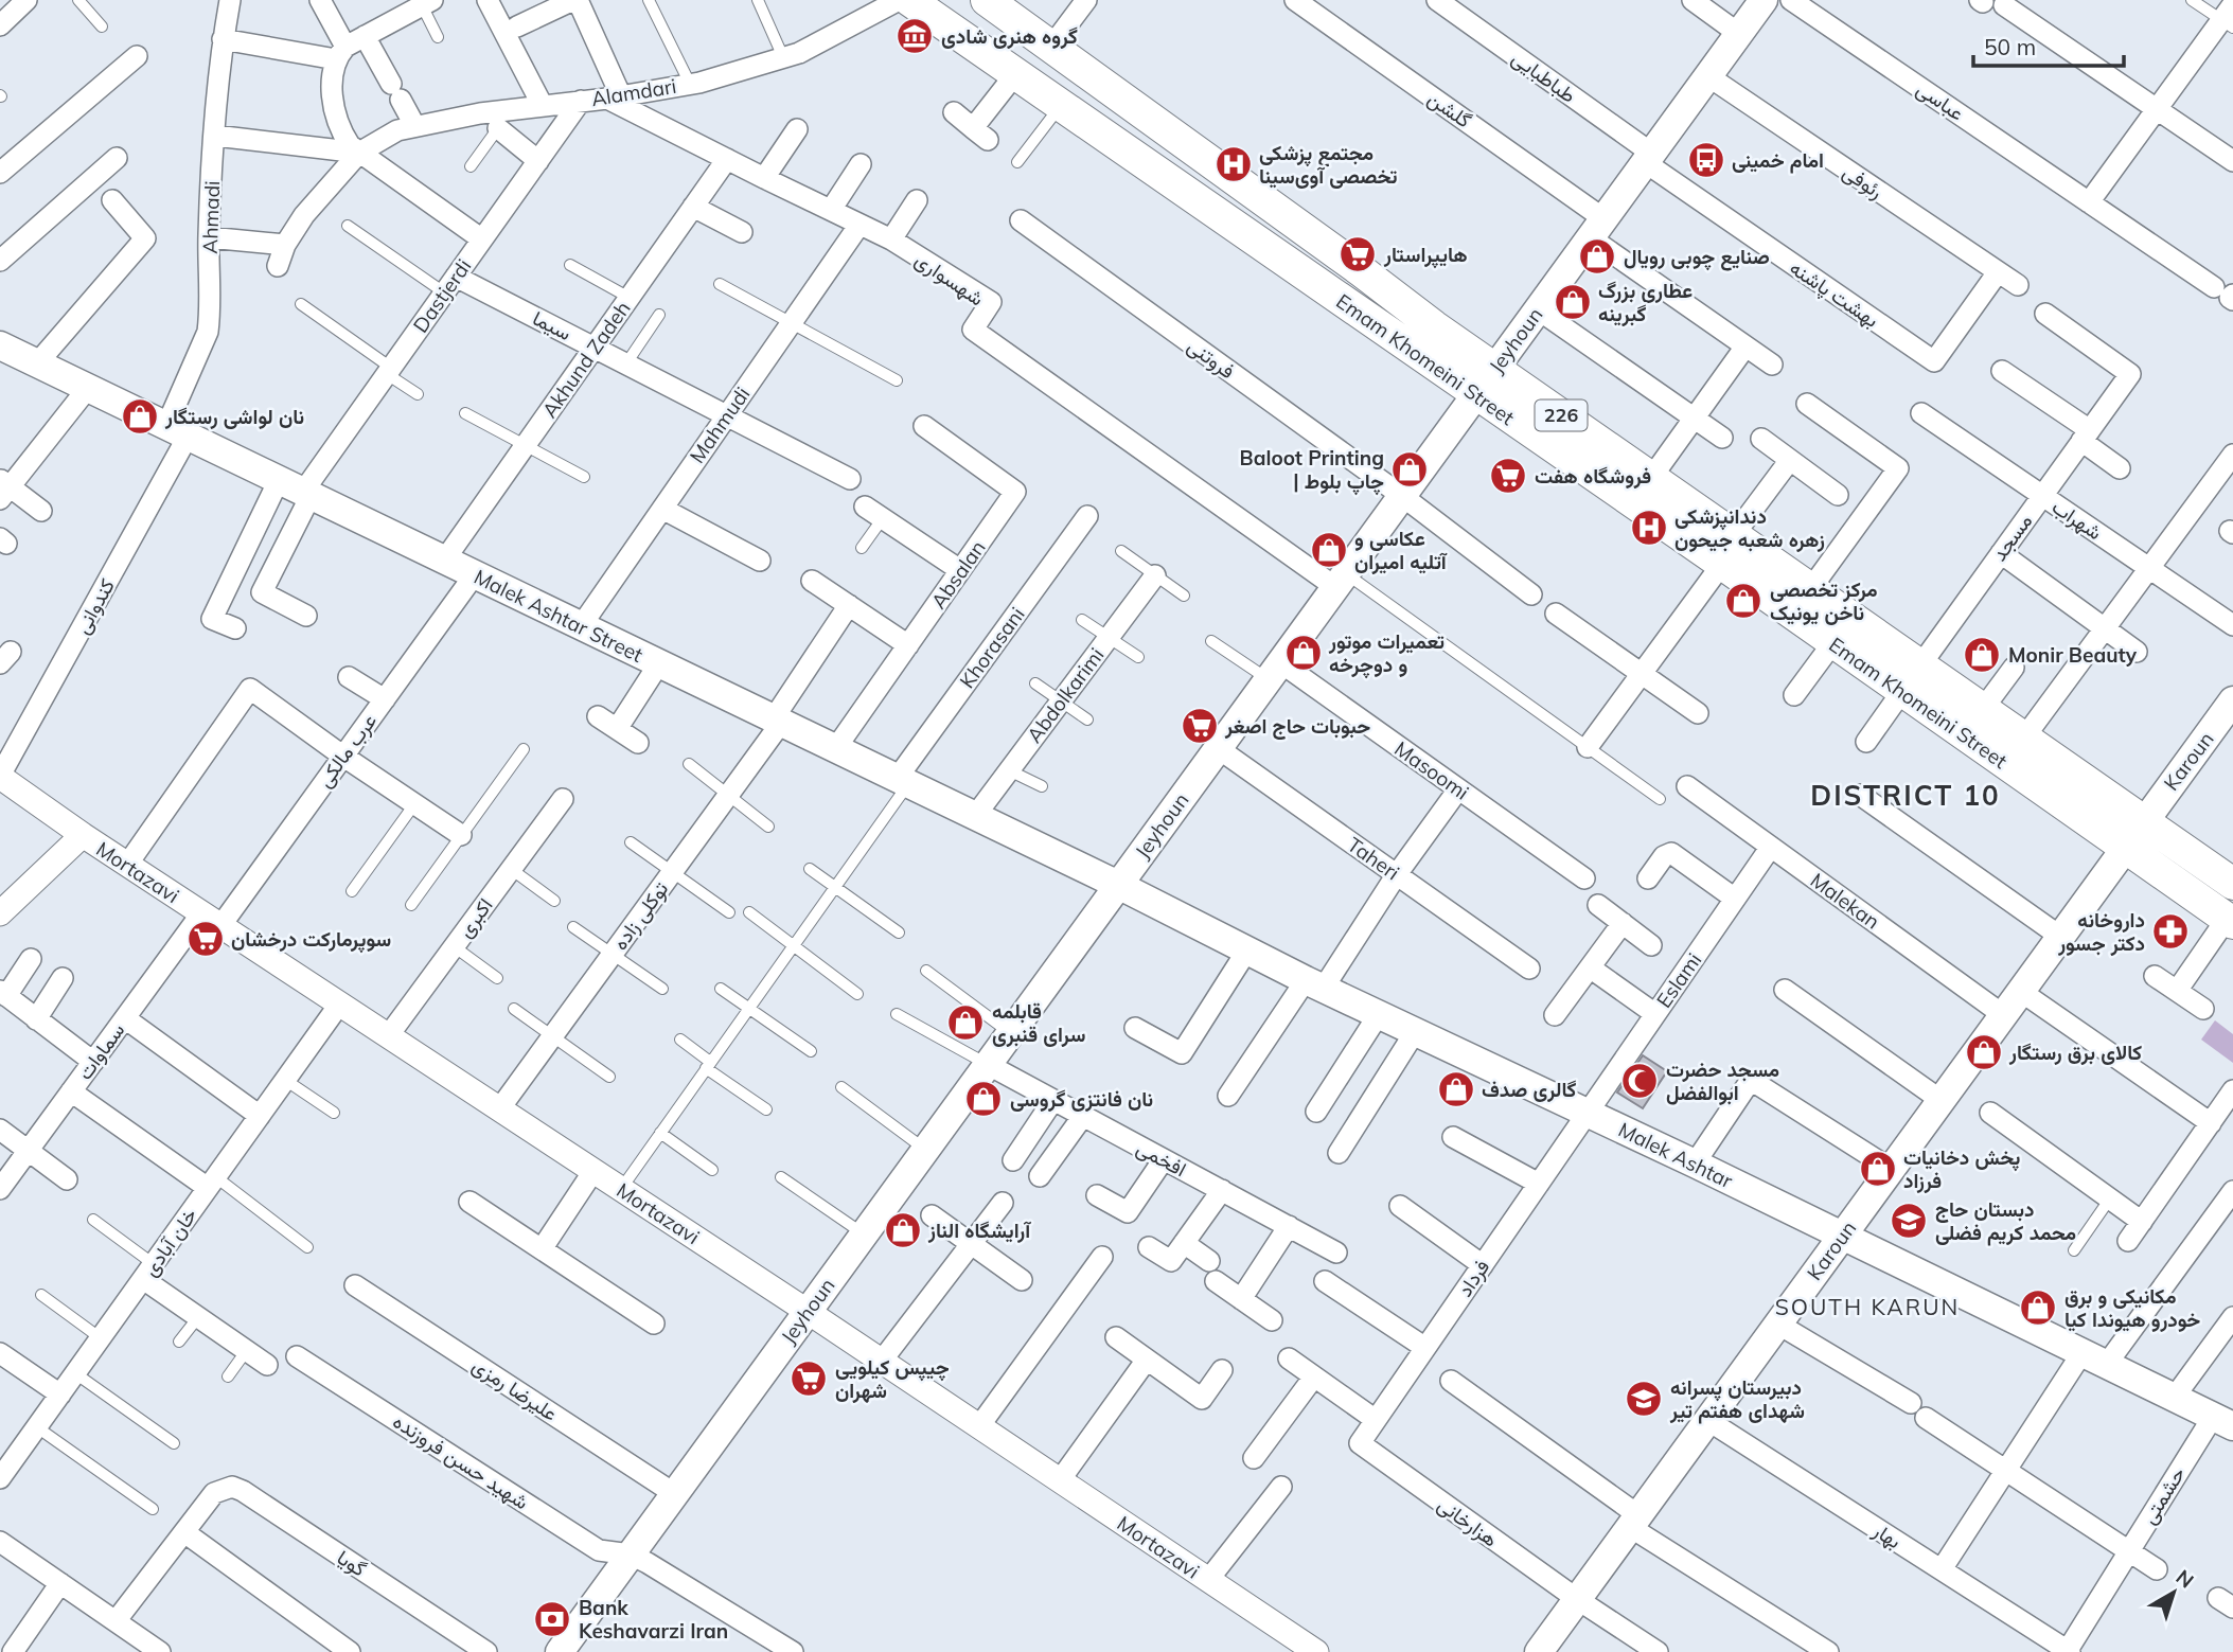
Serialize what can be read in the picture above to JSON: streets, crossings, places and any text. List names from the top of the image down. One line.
{"streets":{"main road":["Jeyhoun","Emam Khomeini Street","226","Malek Ashtar Street","Karoun","Malek Ashtar"],"street":["طباطبایی","Alamdari","عباسی","گلشن","رئوفی","Ahmadi","شهسواری","بهشت پاشنه","Dastjerdi","سیما","فروتنی","Akhund Zadeh","Mahmudi","شهراب","مسجد","Absalan","کندوانی","Khorasani","Abdolkarimi","عرب مالکی","Masoomi","Taheri","Mortazavi","Malekan","توکلی زاده","اکبری","Eslami","سماوات","افخمی","خان آبادی","فرداد","علیرضا رمزی","شهید حسن فروزنده","حشمتی","هزارخانی","بهار","گویا"]},"crossings":[["طباطبایی","بهشت پاشنه"],["طباطبایی","Jeyhoun"],["Alamdari","شهسواری"],["Alamdari","Dastjerdi"],["گلشن","Jeyhoun"],["رئوفی","بهشت پاشنه"],["رئوفی","Jeyhoun"],["Ahmadi","کندوانی"],["Ahmadi","Malek Ashtar Street"],["شهسواری","Jeyhoun"],["شهسواری","Akhund Zadeh"],["شهسواری","Mahmudi"],["بهشت پاشنه","Jeyhoun"],["Dastjerdi","سیما"],["Dastjerdi","Malek Ashtar Street"],["سیما","Akhund Zadeh"],["سیما","Mahmudi"],["Jeyhoun","فروتنی"],["Jeyhoun","Emam Khomeini Street"],["Jeyhoun","Malek Ashtar Street"],["Jeyhoun","Masoomi"],["Jeyhoun","Taheri"],["Jeyhoun","Mortazavi"],["Jeyhoun","Malek Ashtar"],["Jeyhoun","افخمی"],["Jeyhoun","علیرضا رمزی"],["Jeyhoun","شهید حسن فروزنده"],["Akhund Zadeh","Malek Ashtar Street"],["Emam Khomeini Street","مسجد"],["Emam Khomeini Street","Karoun"],["Mahmudi","Malek Ashtar Street"],["شهراب","مسجد"],["Absalan","Malek Ashtar Street"],["کندوانی","Malek Ashtar Street"],["کندوانی","Mortazavi"],["Malek Ashtar Street","Khorasani"],["Malek Ashtar Street","Abdolkarimi"],["Malek Ashtar Street","عرب مالکی"],["Malek Ashtar Street","توکلی زاده"],["Malek Ashtar Street","Malek Ashtar"],["عرب مالکی","Mortazavi"],["عرب مالکی","سماوات"],["Karoun","Malekan"],["Karoun","Malek Ashtar"],["Karoun","هزارخانی"],["Karoun","بهار"],["Mortazavi","توکلی زاده"],["Mortazavi","اکبری"],["Mortazavi","سماوات"],["Mortazavi","خان آبادی"],["Malekan","Eslami"],["Eslami","Malek Ashtar"],["Eslami","فرداد"],["Malek Ashtar","فرداد"],["Malek Ashtar","حشمتی"],["فرداد","هزارخانی"],["حشمتی","بهار"]],"districts":["DISTRICT 10","SOUTH KARUN"],"places":{"museum":["گروه هنری شادی"],"bus stop":["امام خمینی"],"hospital":["مجتمع پزشکی تخصصی آوی‌سینا","دندانپزشکی زهره شعبه جیحون"],"supermarket":["هایپراستار","فروشگاه هفت","حبوبات حاج اصغر","سوپرمارکت درخشان","چیپس کیلویی شهران"],"shop":["صنایع چوبی رویال","عطاری بزرگ گبرینه","نان لواشی رستگار","Baloot Printing | چاپ بلوط","عکاسی و آتلیه امیران","مرکز تخصصی ناخن یونیک","تعمیرات موتور و دوچرخه","Monir Beauty","قابلمه سرای قنبری","کالای برق رستگار","گالری صدف","نان فانتزی گروسی","پخش دخانیات فرزاد","آرایشگاه الناز","مکانیکی و برق خودرو هیوندا کیا"],"pharmacy":["داروخانه دکتر جسور"],"mosque":["مسجد حضرت ابوالفضل"],"school or university":["دبستان حاج محمد کریم فضلی","دبیرستان پسرانه شهدای هفتم تیر"],"bank":["Bank Keshavarzi Iran"]},"scale_bar":"50 m","north":"top right"}
